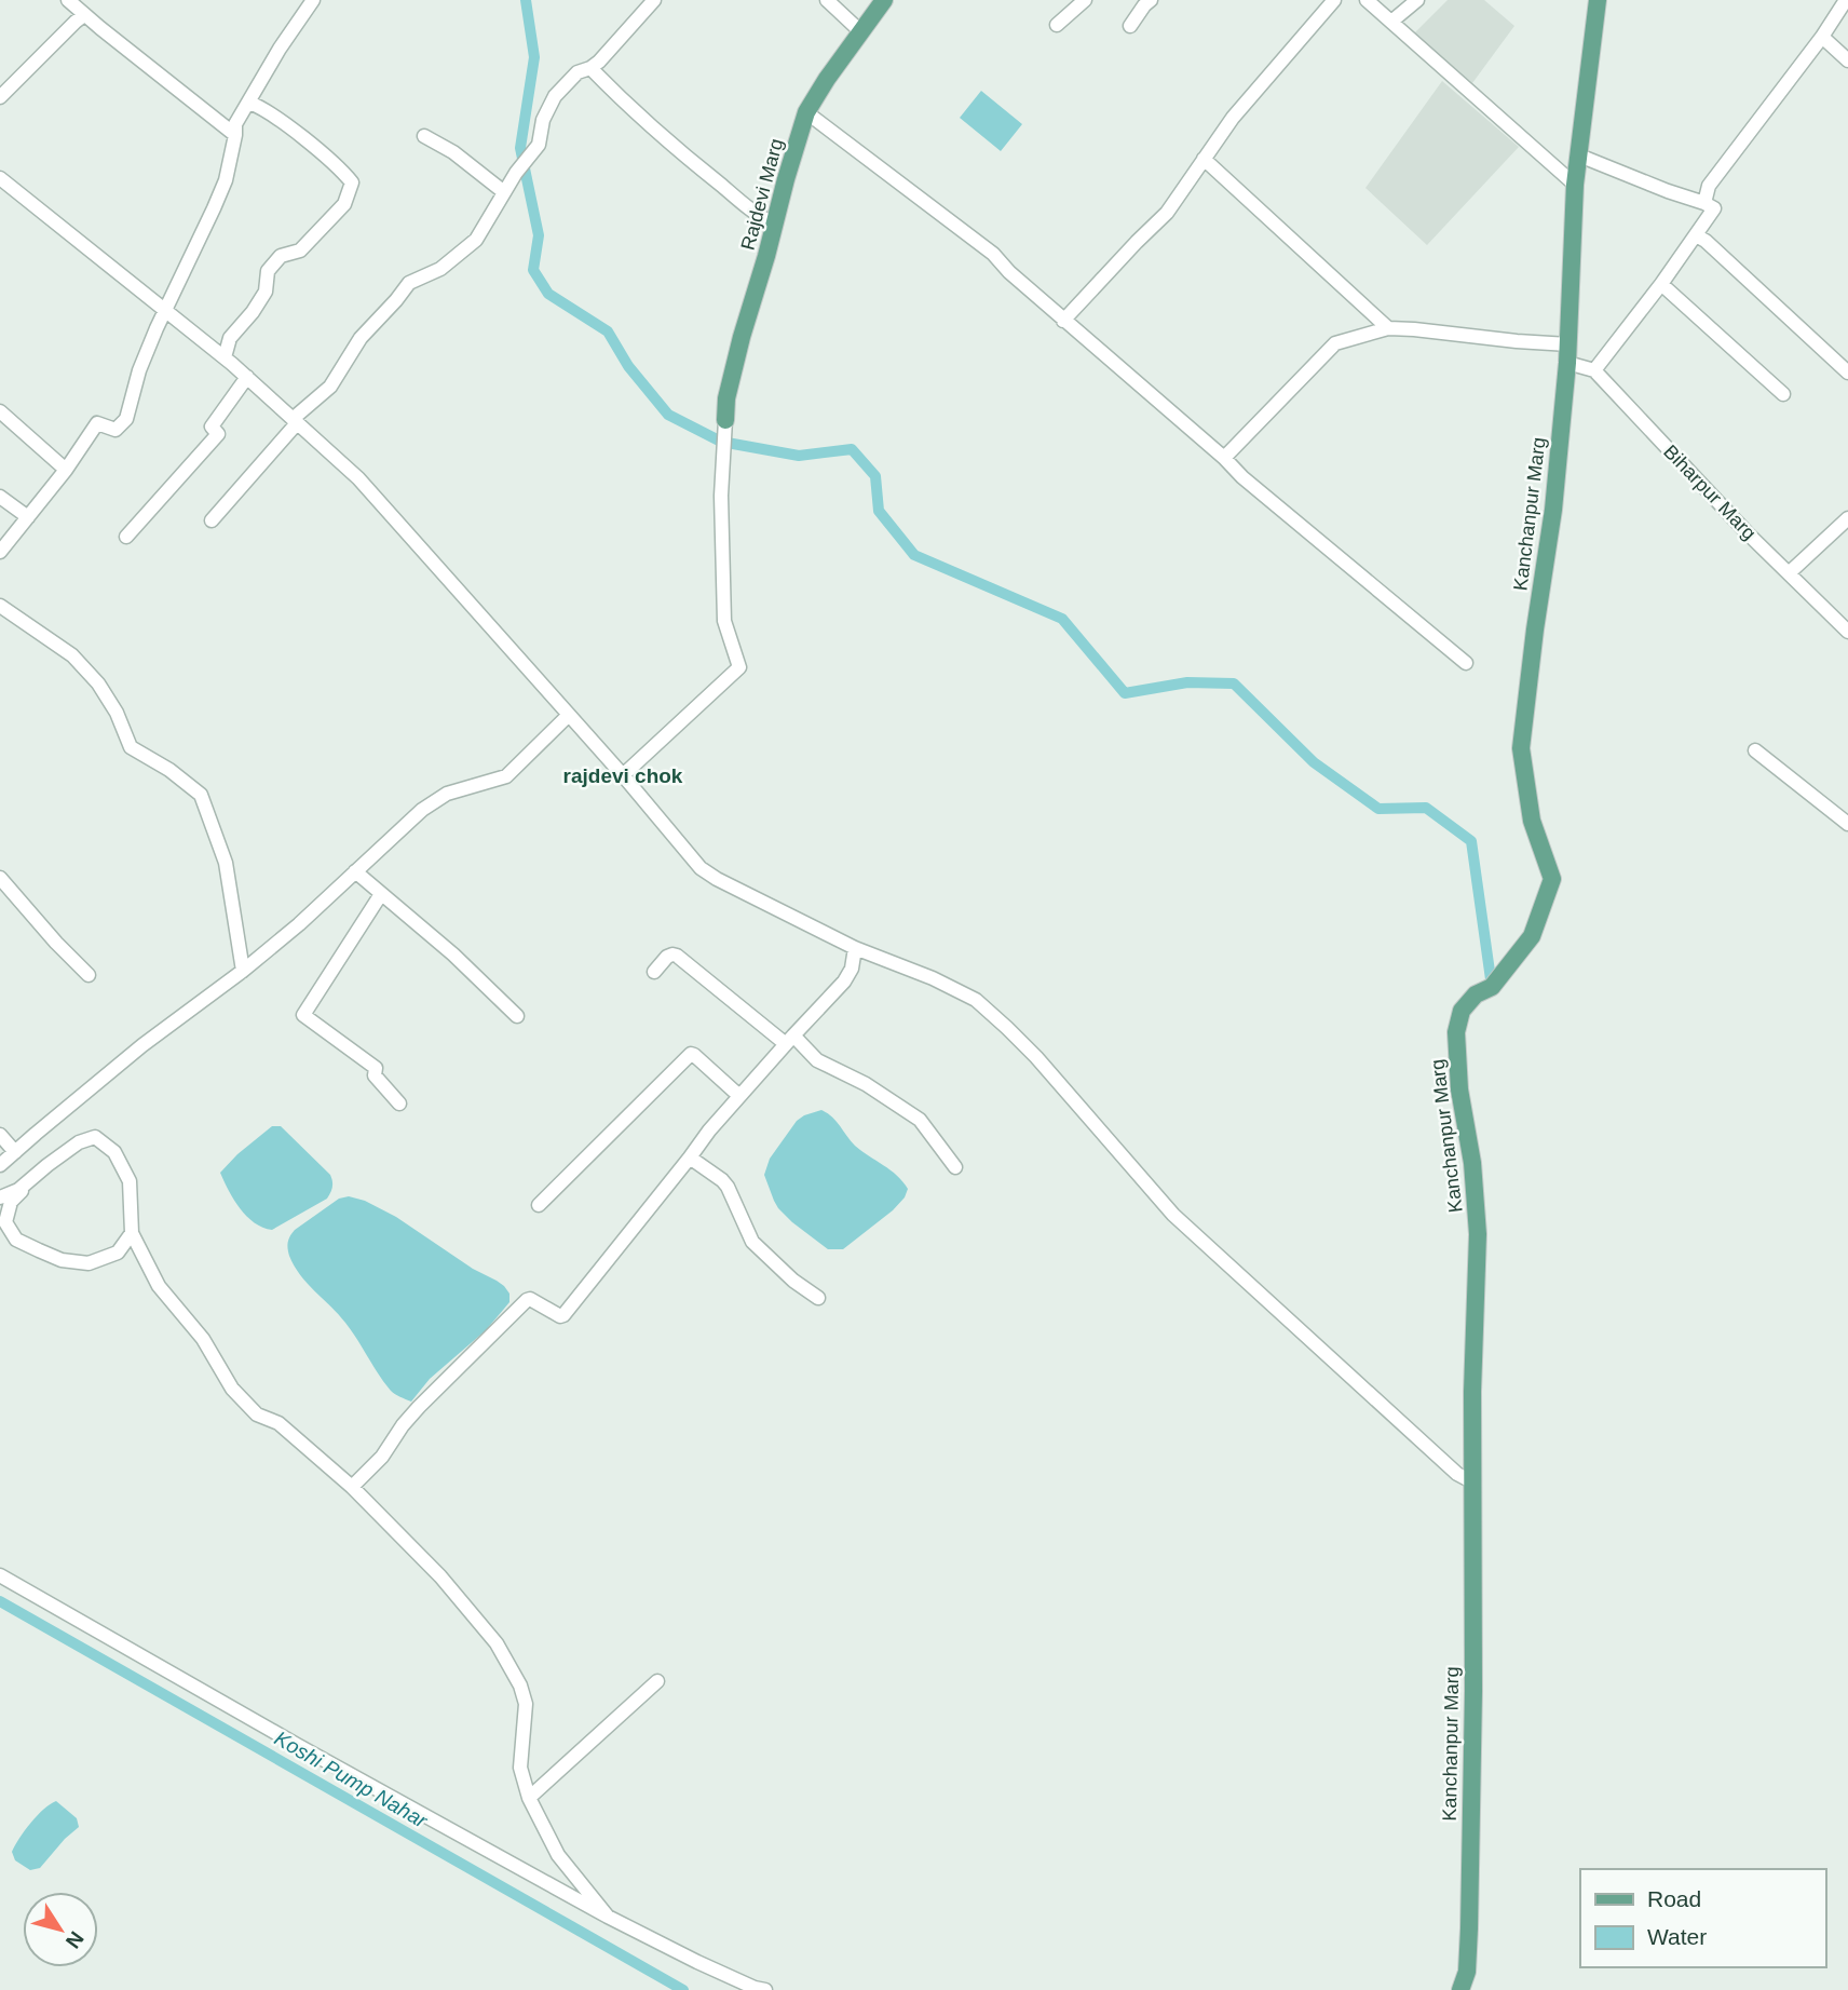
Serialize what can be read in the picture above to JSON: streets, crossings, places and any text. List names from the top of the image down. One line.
{"streets":{"main road":["Rajdevi Marg","Kanchanpur Marg"],"street":["Biharpur Marg"]},"districts":["rajdevi chok"],"water":["Koshi Pump Nahar"],"legend":["Road","Water"],"north":"bottom right"}
